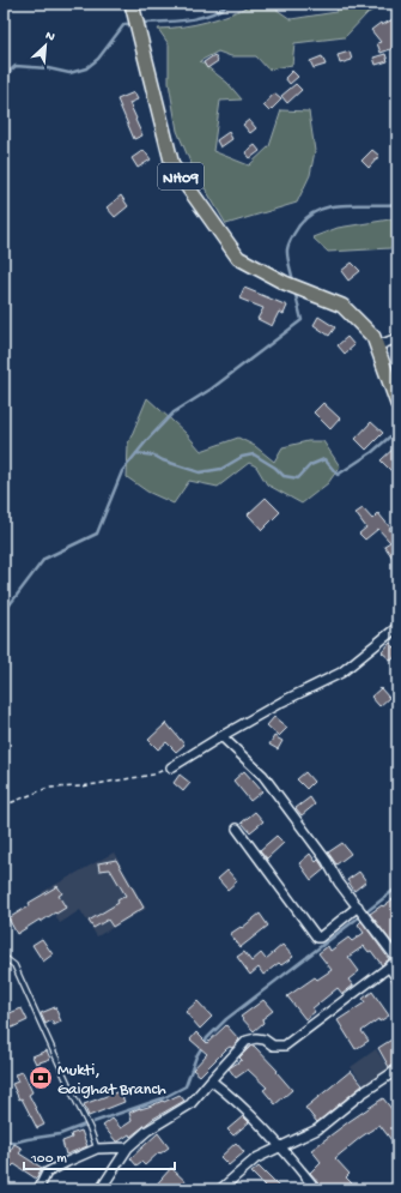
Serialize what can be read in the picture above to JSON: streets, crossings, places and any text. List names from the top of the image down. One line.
{"streets":{"main road":["NH09"]},"places":{"bank":["Mukti, Gaighat Branch"]},"scale_bar":"100 m","north":"top right"}
